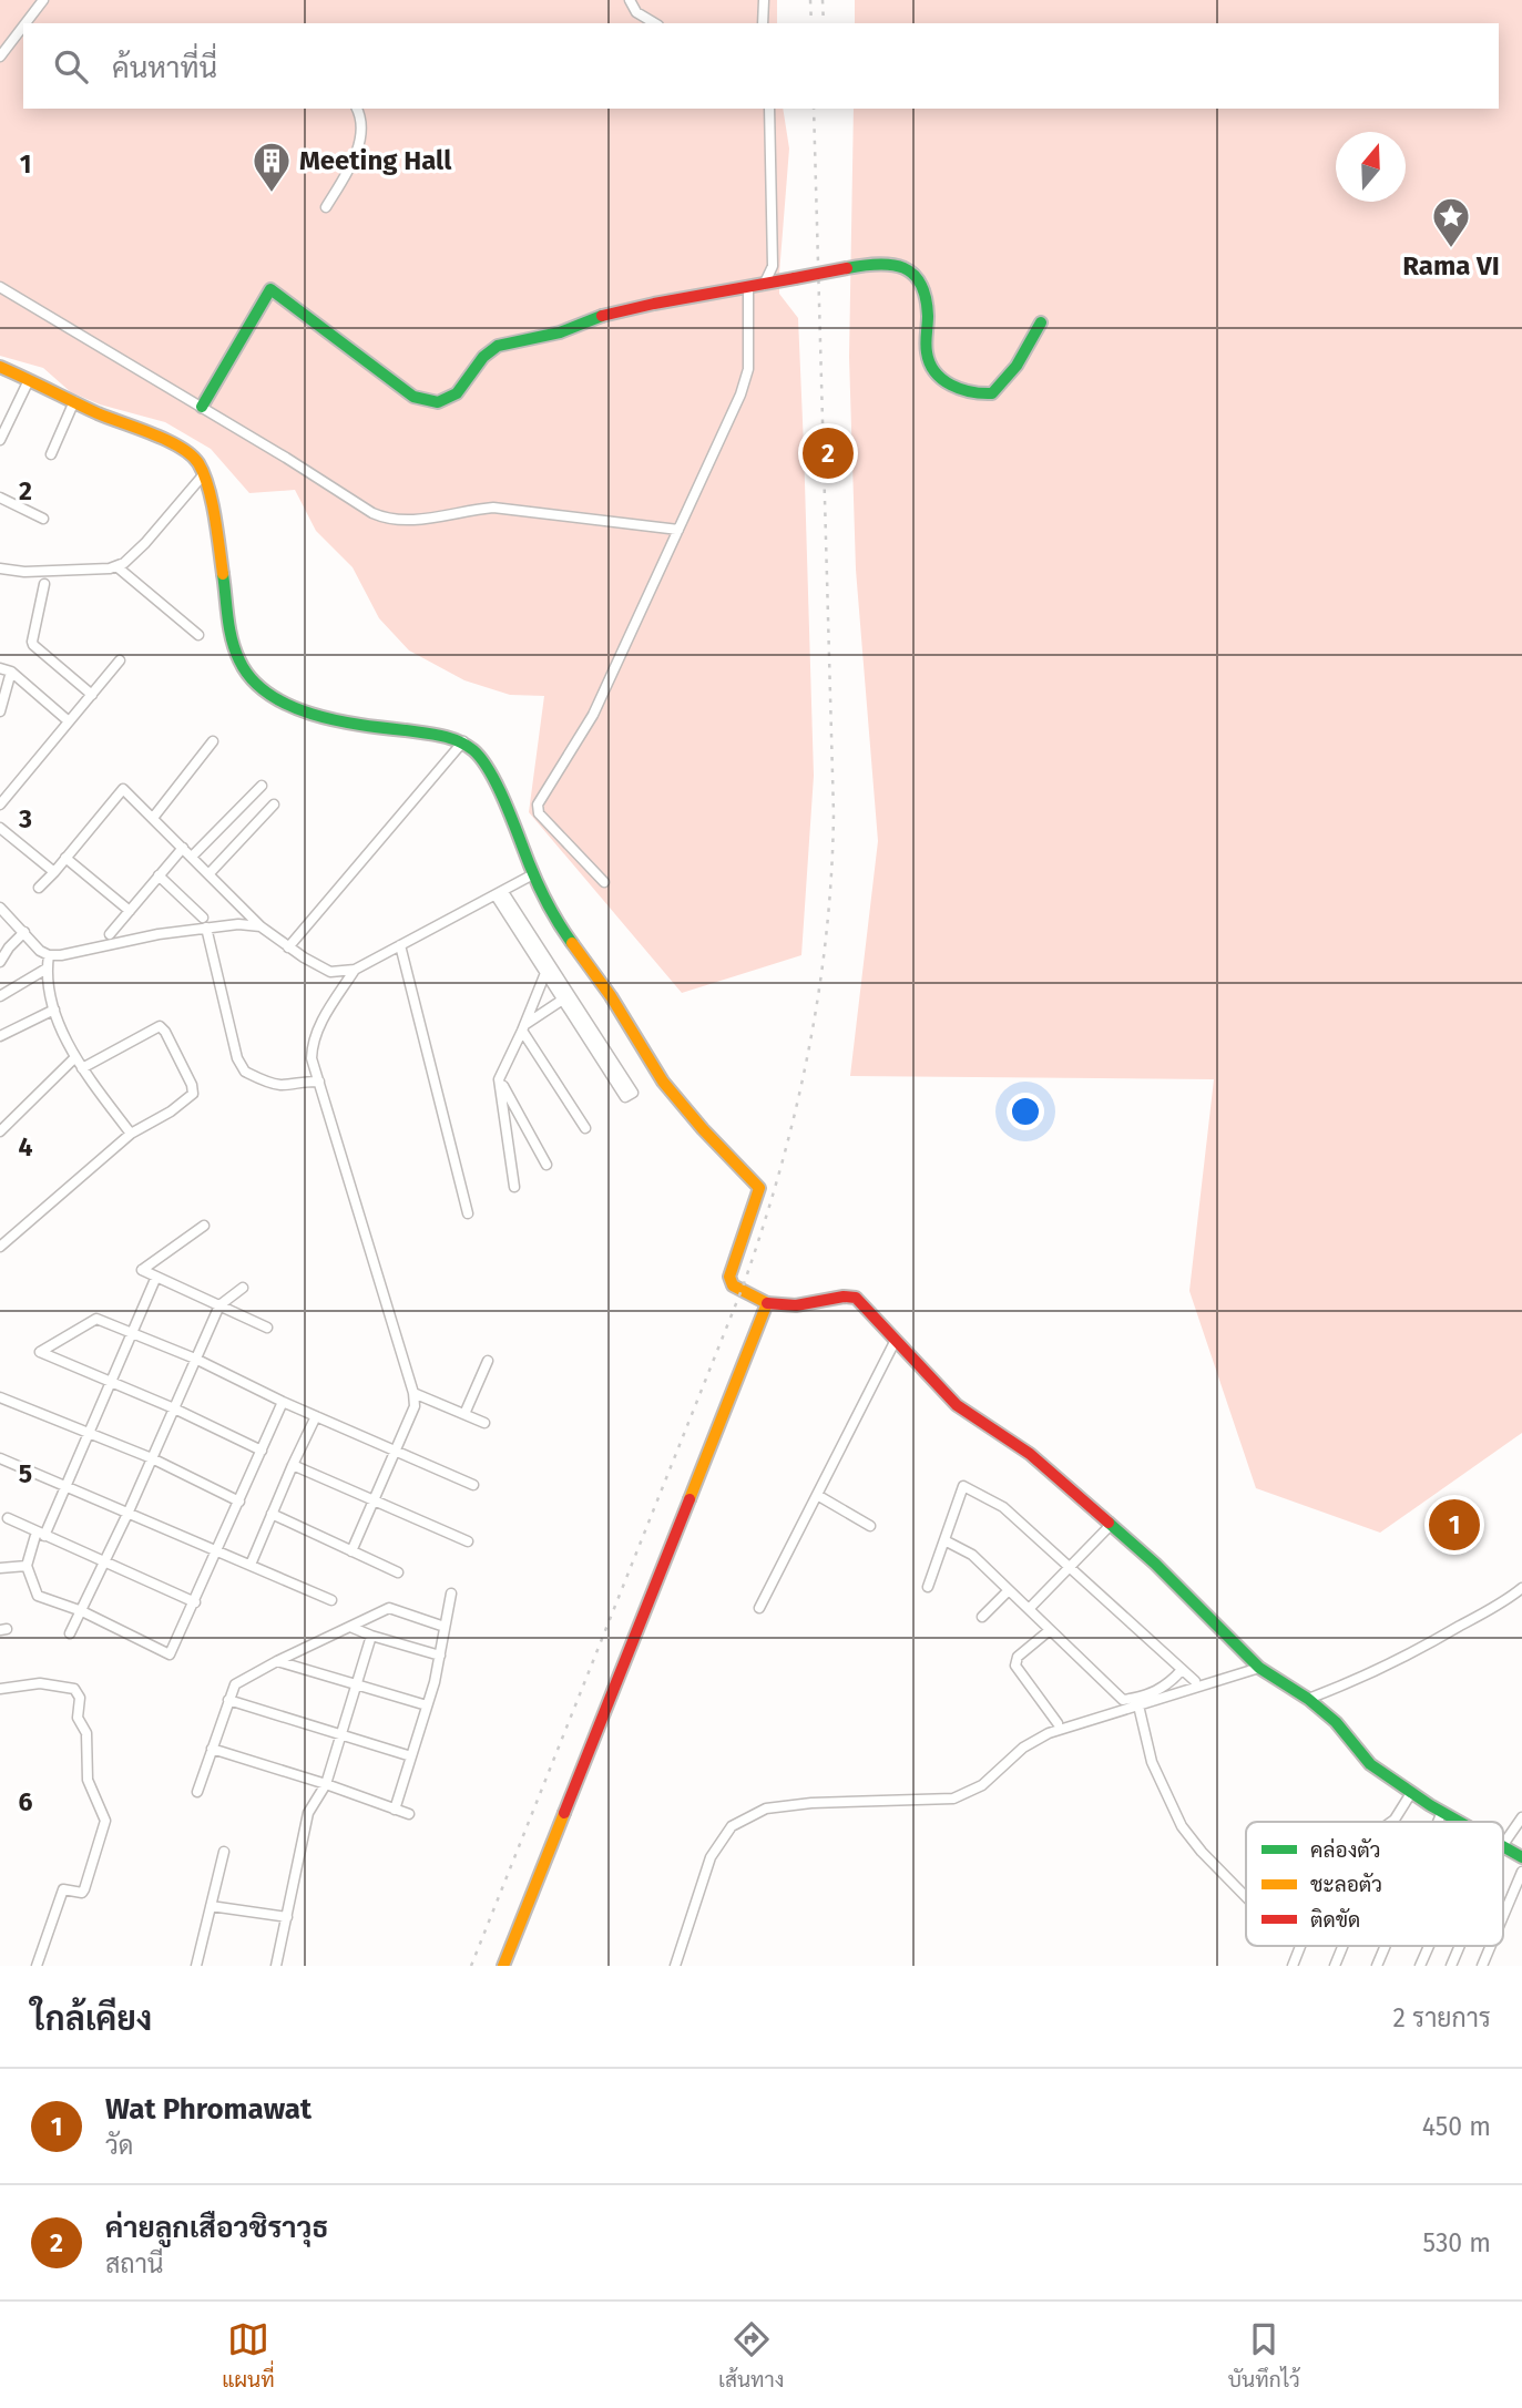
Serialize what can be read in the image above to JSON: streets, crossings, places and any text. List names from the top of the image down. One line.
{"places":{"building":["Meeting Hall"],"place":["Rama VI"]},"legend":["คล่องตัว","ชะลอตัว","ติดขัด"],"north":"top","page":{"search":"ค้นหาที่นี่","pins":["2","1"],"heading":["ใกล้เคียง","2 รายการ"],"list":[{"mark":"1","name":"Wat Phromawat","note":"วัด","value":"450 m"},{"mark":"2","name":"ค่ายลูกเสือวชิราวุธ","note":"สถานี","value":"530 m"}],"nav":["แผนที่","เส้นทาง","บันทึกไว้"]},"grid":{"rows":["1","2","3","4","5","6"]}}
